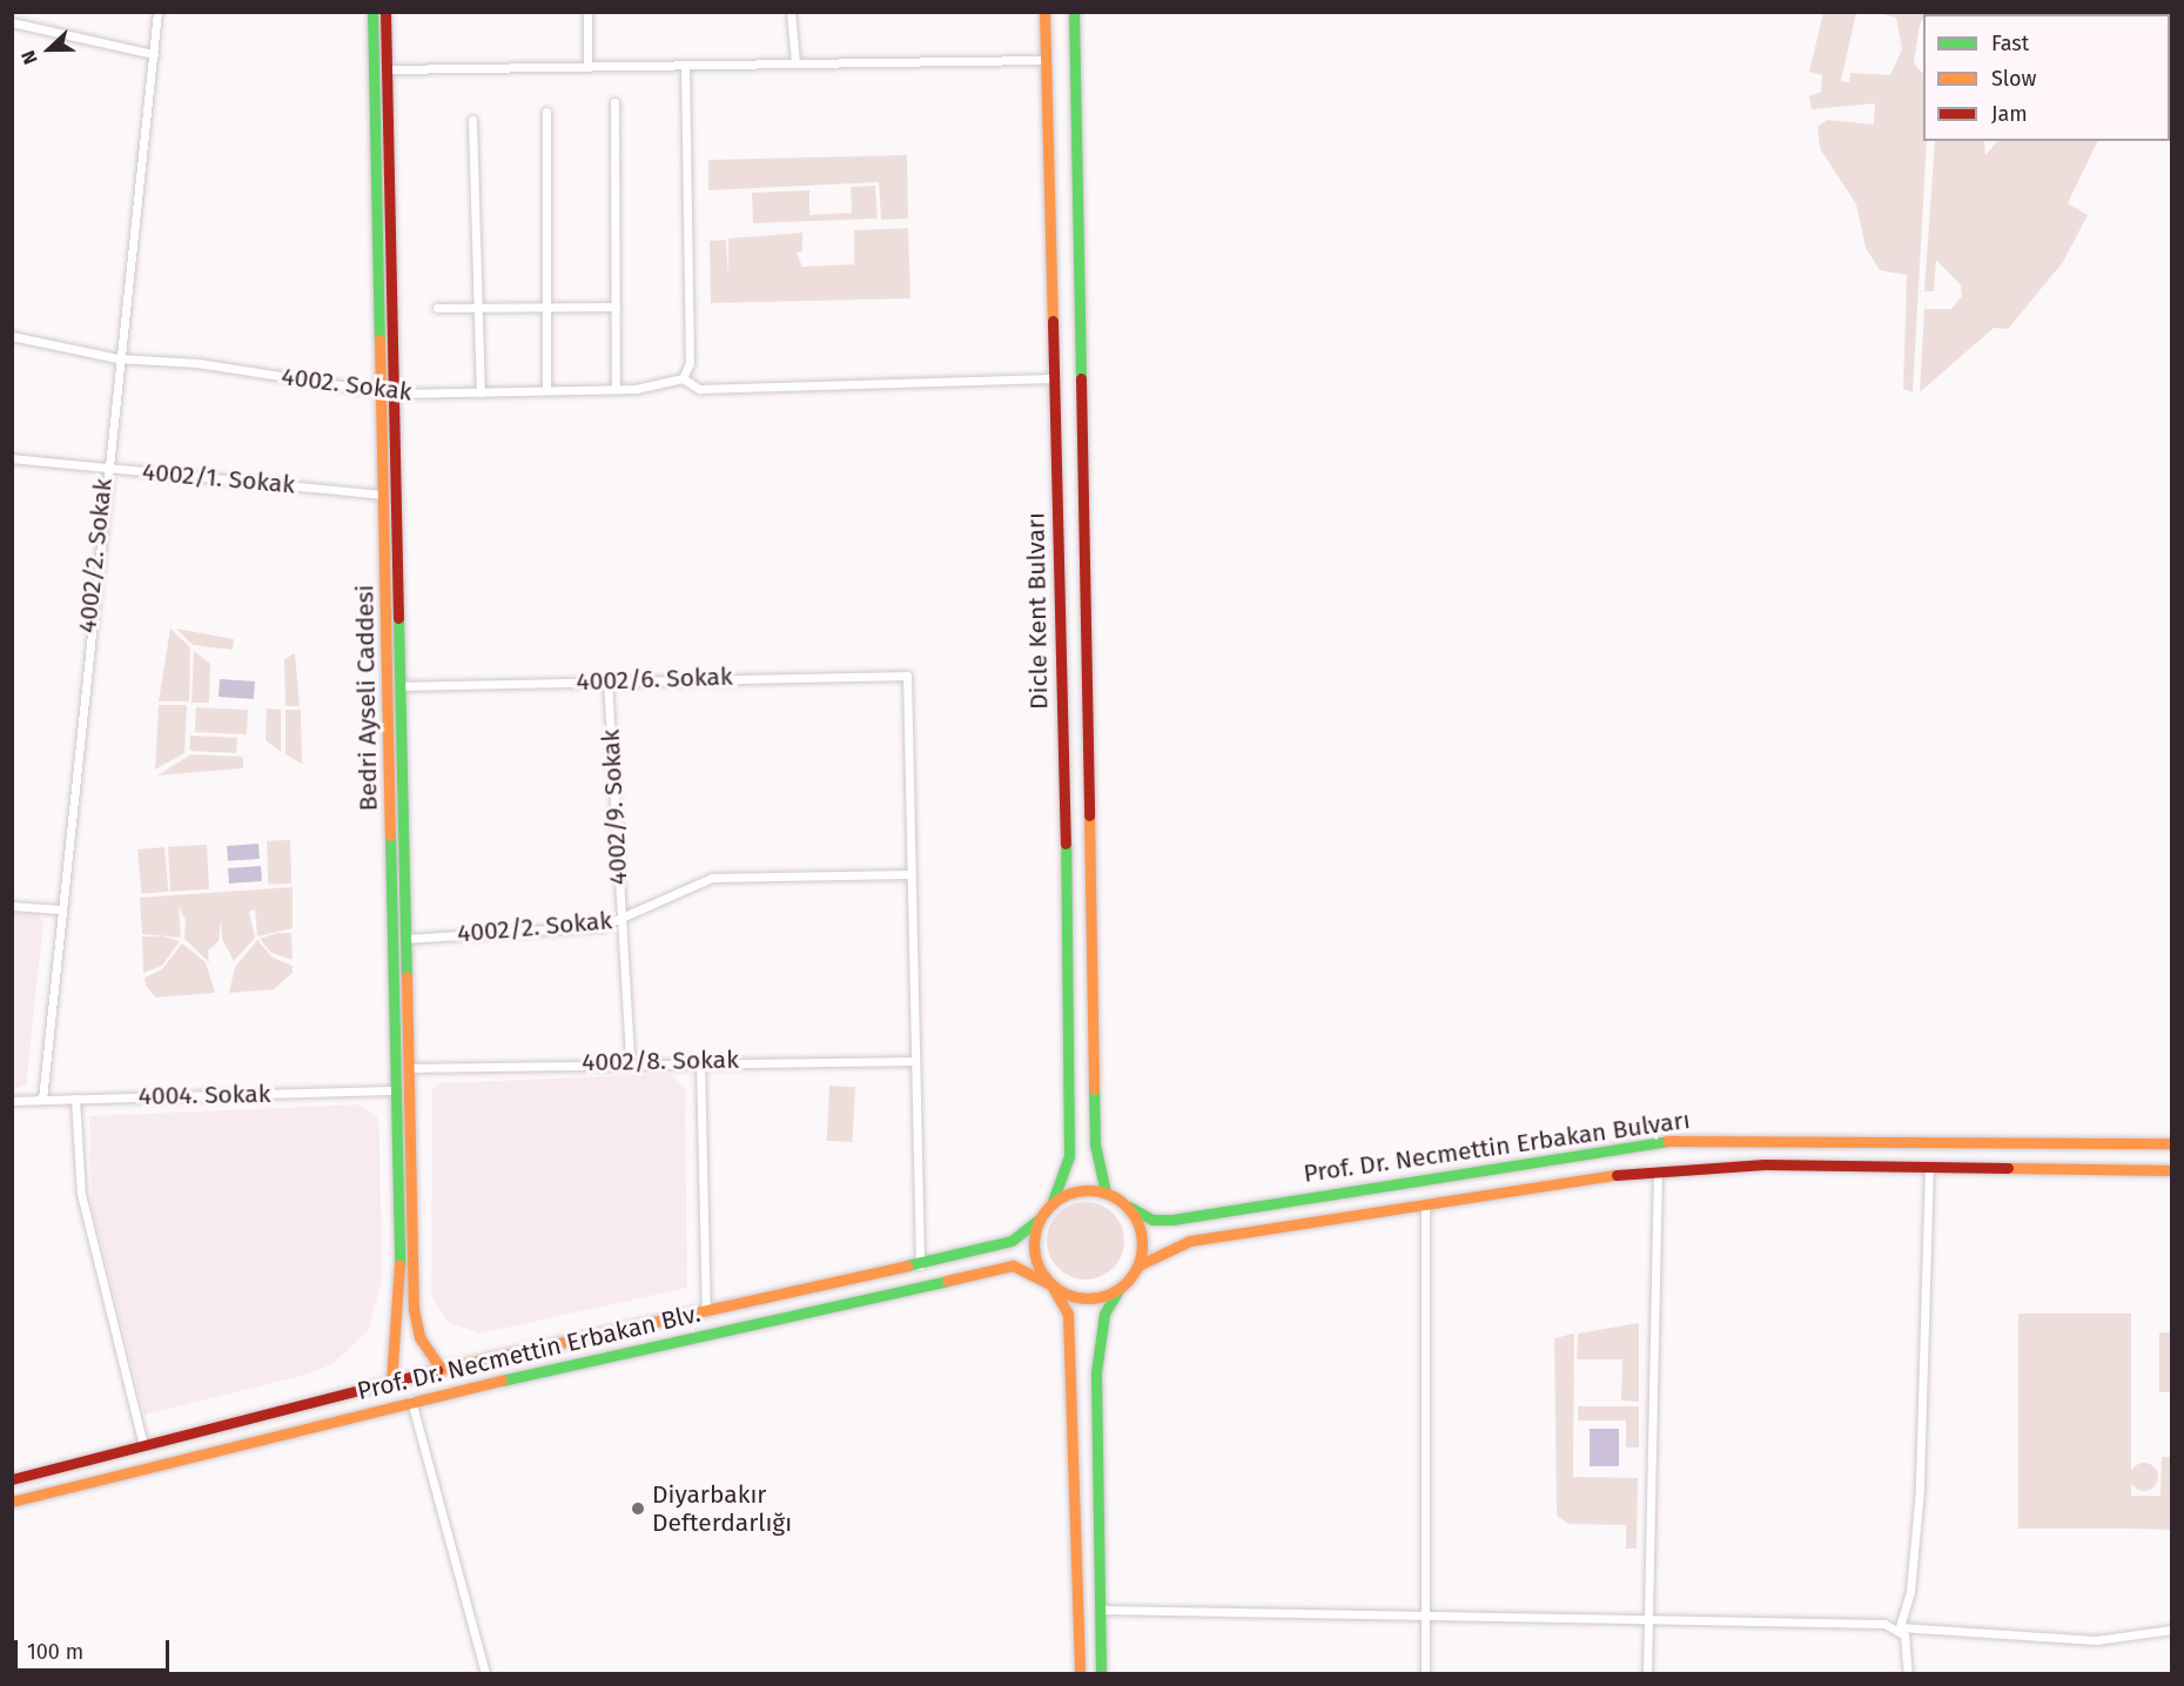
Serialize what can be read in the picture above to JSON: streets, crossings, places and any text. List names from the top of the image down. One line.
{"streets":{"main road":["Dicle Kent Bulvarı","Bedri Ayseli Caddesi","Prof. Dr. Necmettin Erbakan Bulvarı","Prof. Dr. Necmettin Erbakan Blv."],"street":["4002. Sokak","4002/1. Sokak","4002/2. Sokak","4002/6. Sokak","4002/9. Sokak","4002/8. Sokak","4004. Sokak"]},"crossings":[["4002. Sokak","4002/2. Sokak"],["4002. Sokak","Bedri Ayseli Caddesi"],["4002/1. Sokak","4002/2. Sokak"],["4002/1. Sokak","Bedri Ayseli Caddesi"],["4002/2. Sokak","4002/6. Sokak"],["4002/2. Sokak","Bedri Ayseli Caddesi"],["4002/2. Sokak","4002/9. Sokak"],["4002/2. Sokak","4004. Sokak"],["Dicle Kent Bulvarı","Prof. Dr. Necmettin Erbakan Bulvarı"],["Dicle Kent Bulvarı","Prof. Dr. Necmettin Erbakan Blv."],["4002/6. Sokak","Bedri Ayseli Caddesi"],["4002/6. Sokak","4002/9. Sokak"],["Bedri Ayseli Caddesi","4002/8. Sokak"],["Bedri Ayseli Caddesi","4004. Sokak"],["Bedri Ayseli Caddesi","Prof. Dr. Necmettin Erbakan Blv."],["4002/9. Sokak","4002/8. Sokak"],["Prof. Dr. Necmettin Erbakan Bulvarı","Prof. Dr. Necmettin Erbakan Blv."]],"places":["Diyarbakır Defterdarlığı"],"legend":["Fast","Slow","Jam"],"scale_bar":"100 m","north":"left"}
